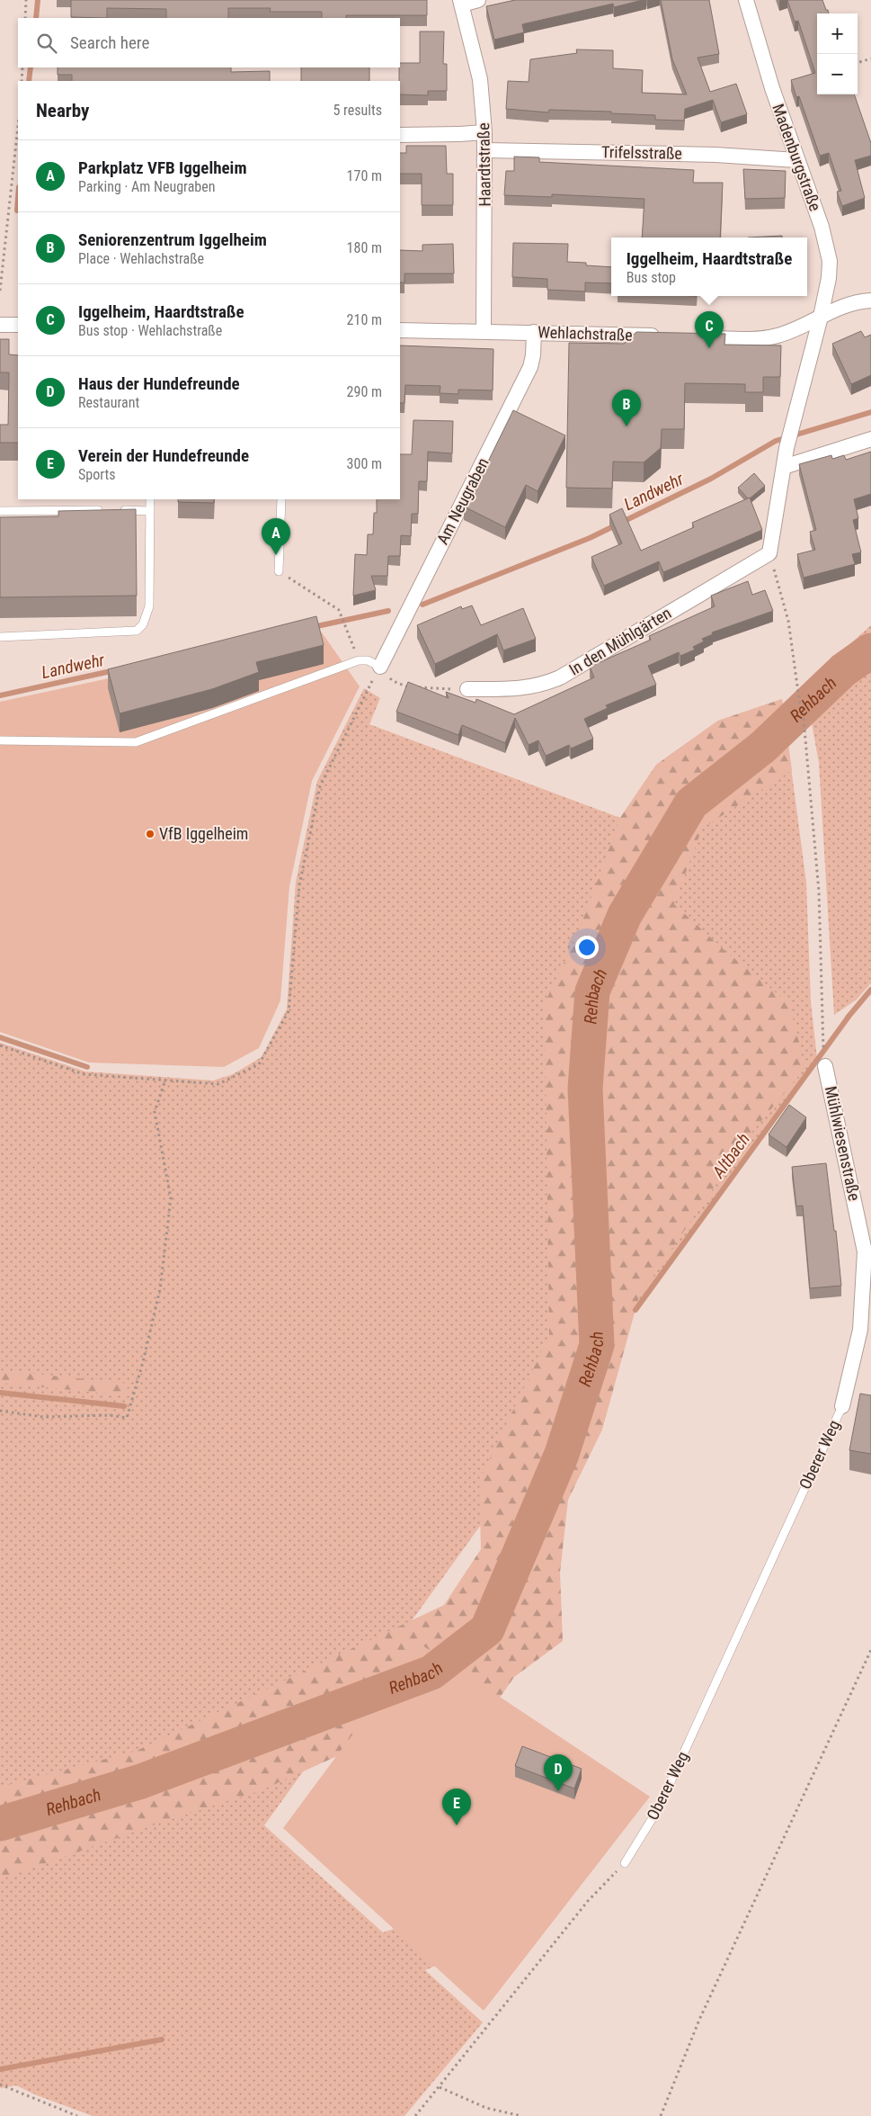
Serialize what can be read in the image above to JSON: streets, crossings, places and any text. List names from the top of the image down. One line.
{"streets":{"street":["Trifelsstraße","Madenburgstraße","Haardtstraße","Wehlachstraße","Am Neugraben","In den Mühlgärten","Mühlwiesenstraße"],"lane":["Oberer Weg"]},"crossings":[["Trifelsstraße","Madenburgstraße"],["Trifelsstraße","Haardtstraße"],["Haardtstraße","Wehlachstraße"],["Wehlachstraße","Am Neugraben"],["Mühlwiesenstraße","Oberer Weg"]],"water":["Landwehr","Rehbach","Altbach"],"places":["VfB Iggelheim"],"page":{"map_buttons":["+","−"],"search":"Search here","heading":["Nearby","5 results"],"list":[{"mark":"A","name":"Parkplatz VFB Iggelheim","note":"Parking · Am Neugraben","value":"170 m"},{"mark":"B","name":"Seniorenzentrum Iggelheim","note":"Place · Wehlachstraße","value":"180 m"},{"mark":"C","name":"Iggelheim, Haardtstraße","note":"Bus stop · Wehlachstraße","value":"210 m"},{"mark":"D","name":"Haus der Hundefreunde","note":"Restaurant","value":"290 m"},{"mark":"E","name":"Verein der Hundefreunde","note":"Sports","value":"300 m"}],"popup":["Iggelheim, Haardtstraße","Bus stop"],"pins":["C","B","A","D","E"]}}
